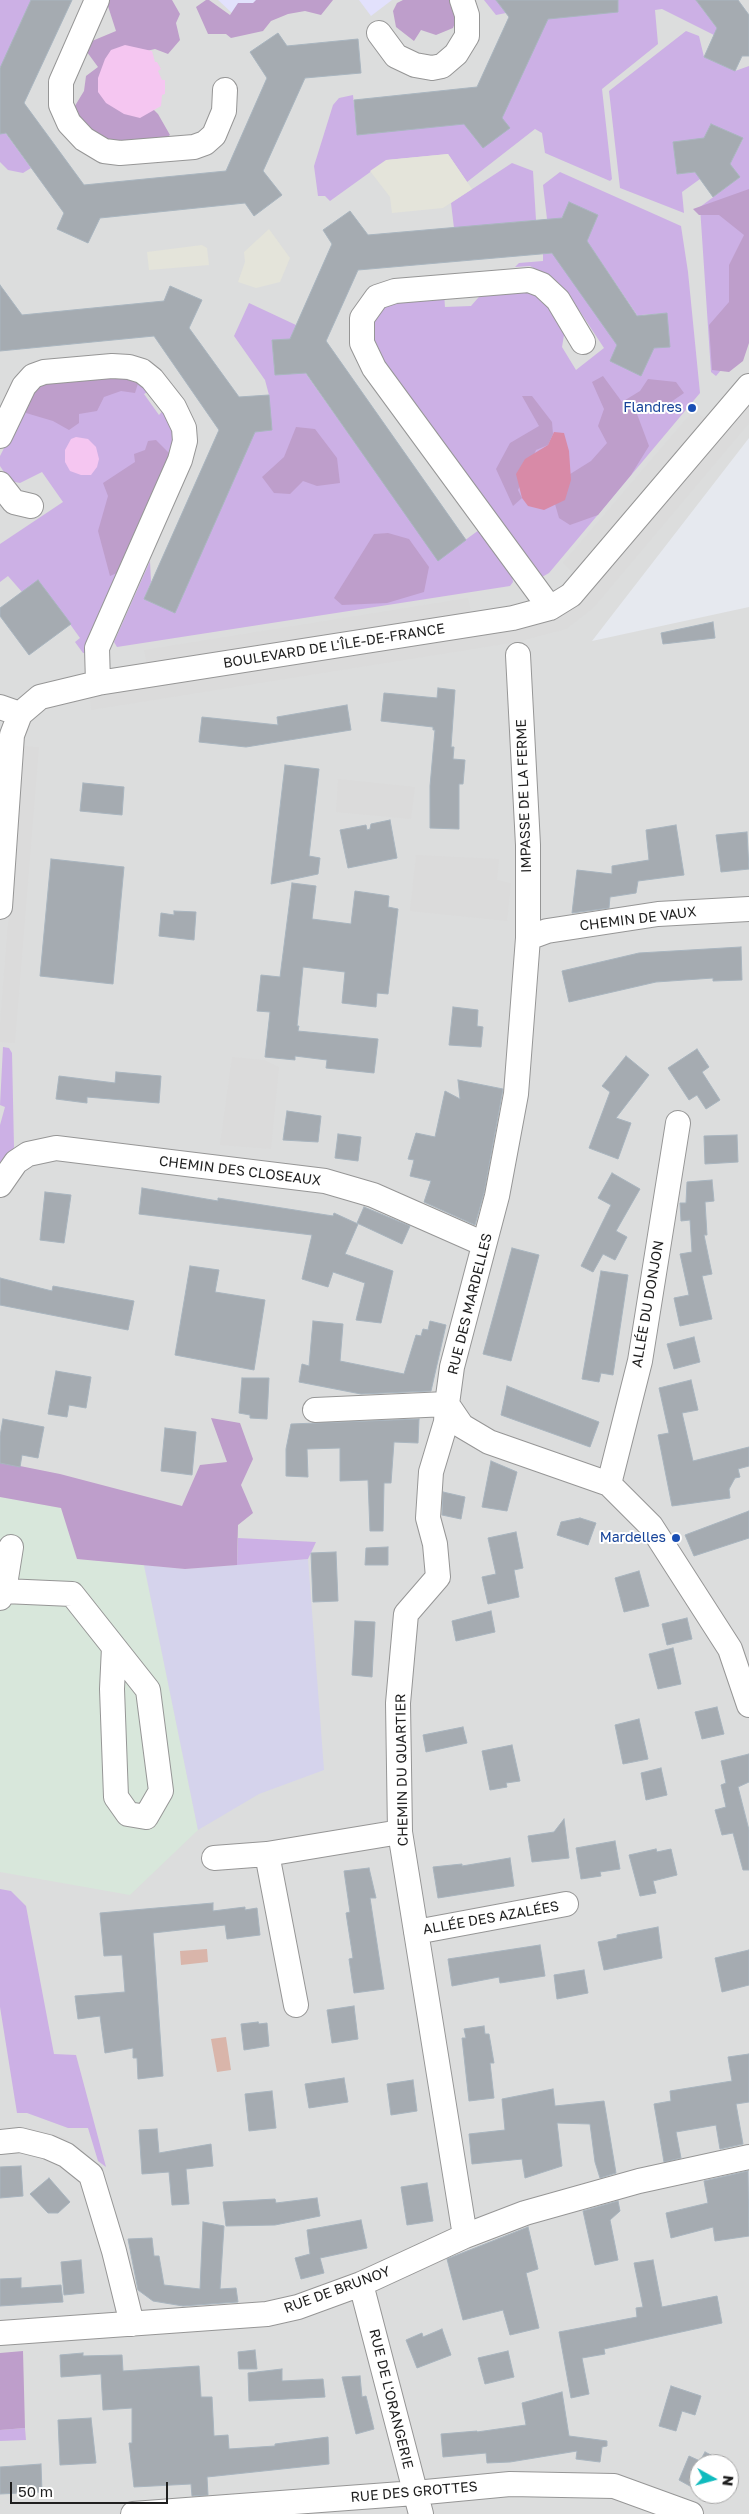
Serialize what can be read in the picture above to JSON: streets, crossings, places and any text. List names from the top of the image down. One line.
{"streets":{"street":["BOULEVARD DE L'ÎLE-DE-FRANCE","IMPASSE DE LA FERME","CHEMIN DE VAUX","CHEMIN DES CLOSEAUX","RUE DES MARDELLES","ALLÉE DU DONJON","CHEMIN DU QUARTIER","ALLÉE DES AZALÉES","RUE DE BRUNOY","RUE DE L'ORANGERIE","RUE DES GROTTES"]},"crossings":[["IMPASSE DE LA FERME","CHEMIN DE VAUX"],["IMPASSE DE LA FERME","RUE DES MARDELLES"],["CHEMIN DE VAUX","RUE DES MARDELLES"],["CHEMIN DES CLOSEAUX","RUE DES MARDELLES"],["RUE DES MARDELLES","CHEMIN DU QUARTIER"],["CHEMIN DU QUARTIER","ALLÉE DES AZALÉES"],["CHEMIN DU QUARTIER","RUE DE BRUNOY"],["RUE DE BRUNOY","RUE DE L'ORANGERIE"],["RUE DE L'ORANGERIE","RUE DES GROTTES"]],"places":["Flandres","Mardelles"],"scale_bar":"50 m","north":"right"}
